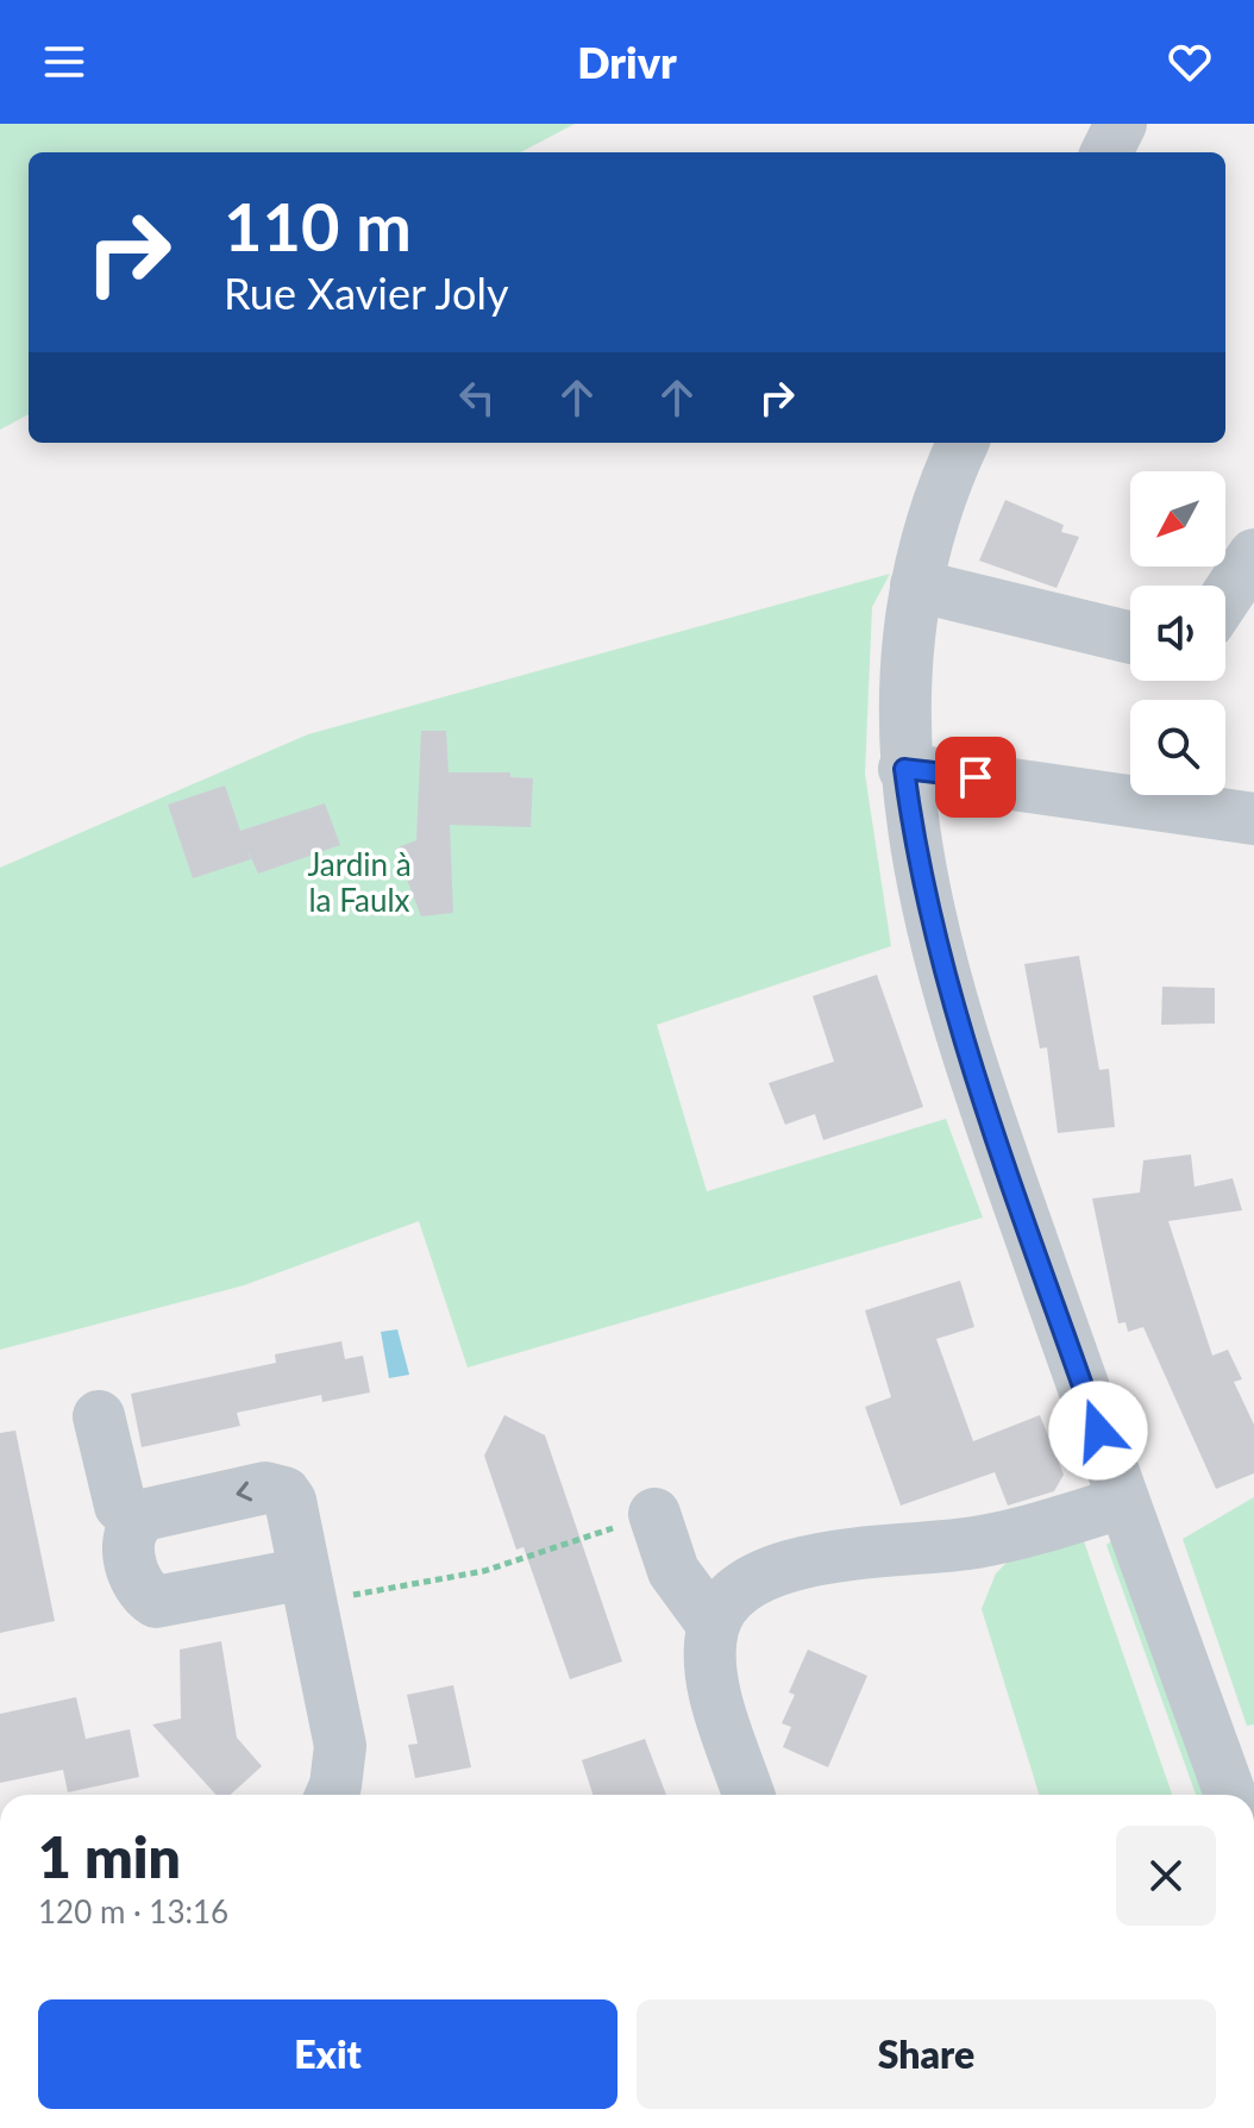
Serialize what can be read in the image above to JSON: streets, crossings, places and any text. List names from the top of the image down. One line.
{"parks":["Jardin à la Faulx"],"north":"bottom left","page":{"header":"Drivr","turn":["110 m","Rue Xavier Joly"],"heading":["1 min","120 m · 13:16"],"buttons":["Exit","Share"]}}
